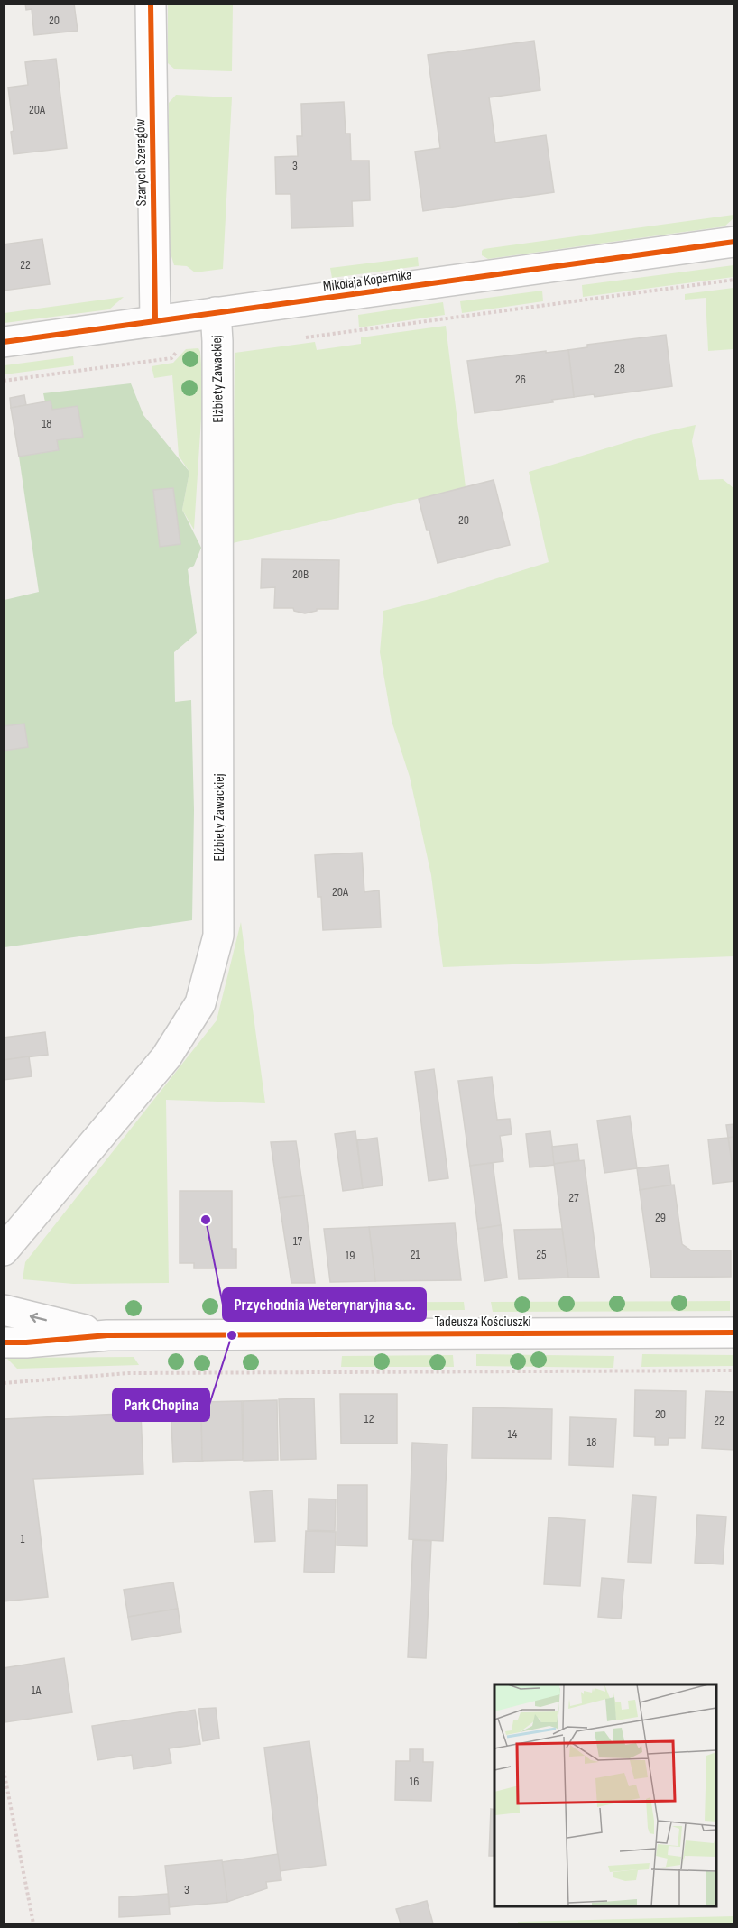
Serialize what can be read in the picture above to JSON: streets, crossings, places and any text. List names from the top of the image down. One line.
{"streets":{"street":["Szarych Szeregów","Mikołaja Kopernika","Elżbiety Zawackiej","Tadeusza Kościuszki"]},"crossings":[["Szarych Szeregów","Mikołaja Kopernika"],["Mikołaja Kopernika","Elżbiety Zawackiej"]],"places":["Przychodnia Weterynaryjna s.c.","Park Chopina"],"house_numbers":["20","20A","3","22","28","26","18","20","20B","20A","27","29","17","21","25","19","20","12","22","14","18","1","1A","16","3"]}
